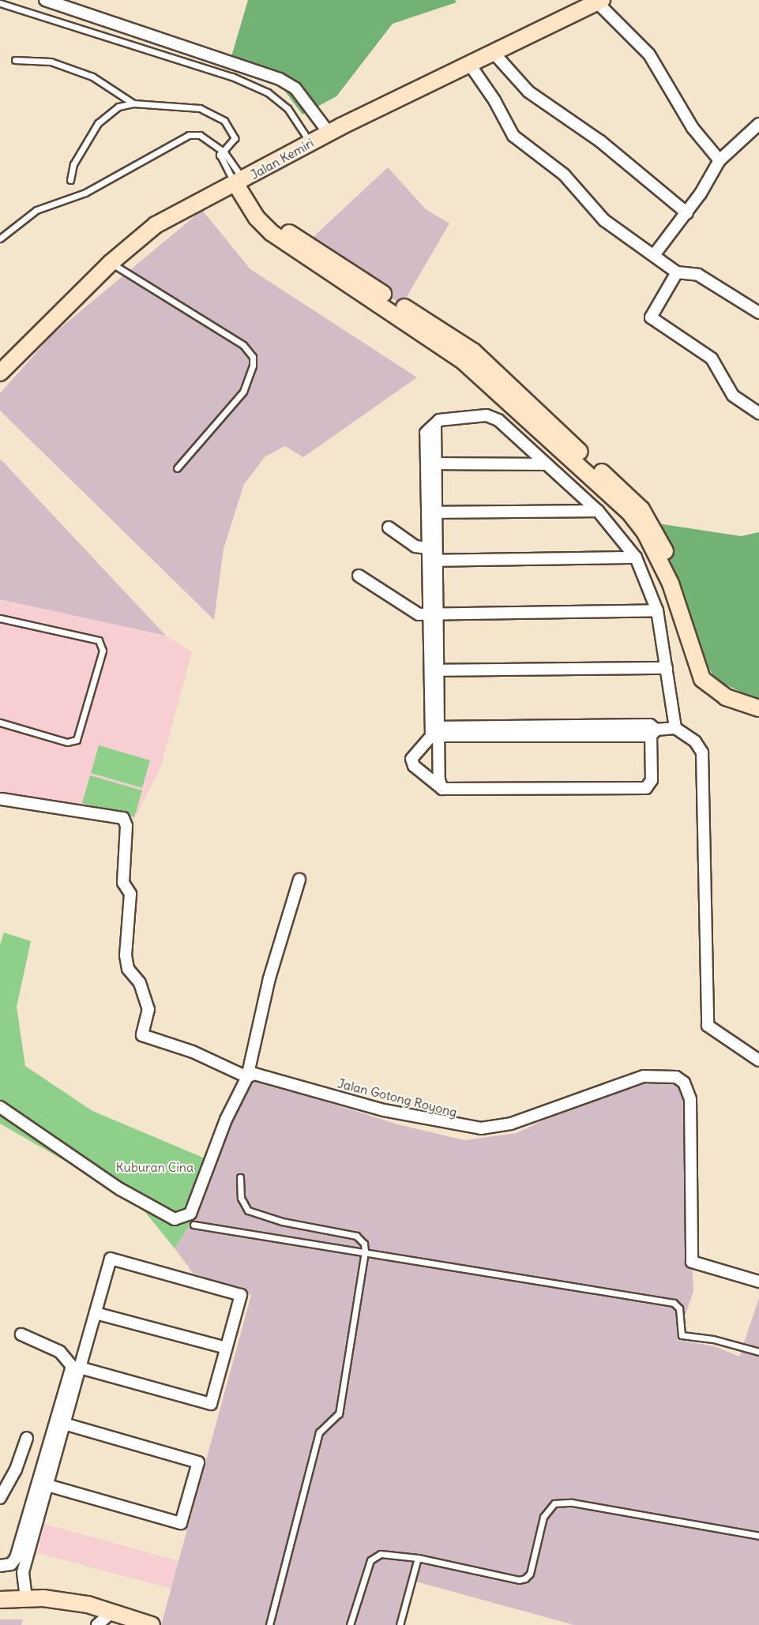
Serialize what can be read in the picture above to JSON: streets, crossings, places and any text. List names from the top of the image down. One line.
{"streets":{"street":["Jalan Kemiri","Jalan Gotong Royong"]},"parks":["Kuburan Cina"]}
